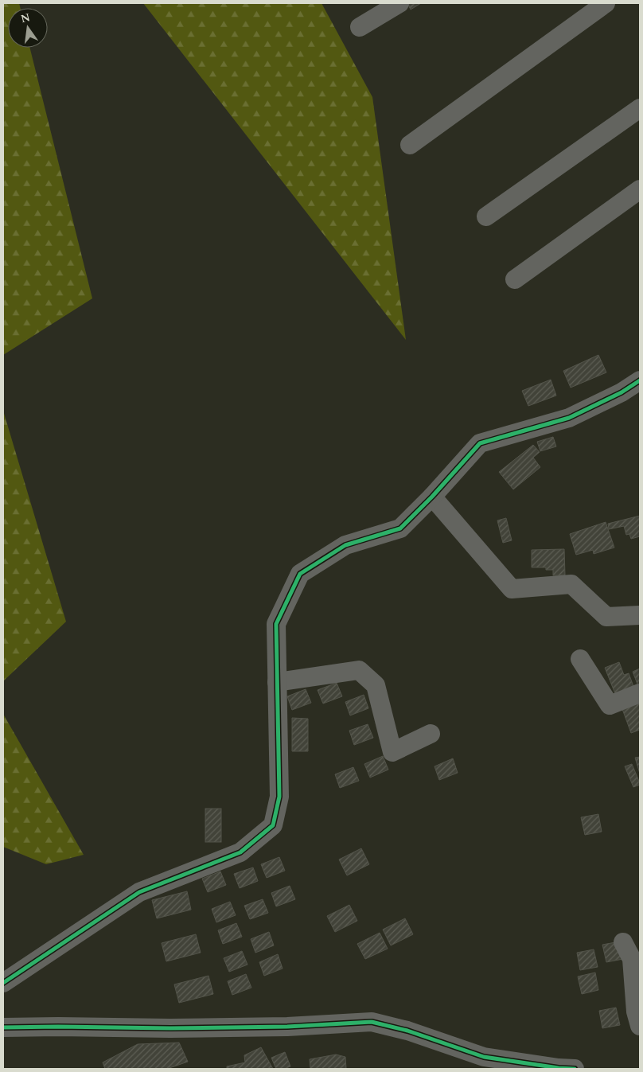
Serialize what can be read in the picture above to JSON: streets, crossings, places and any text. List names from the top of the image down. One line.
{"north":"top"}
